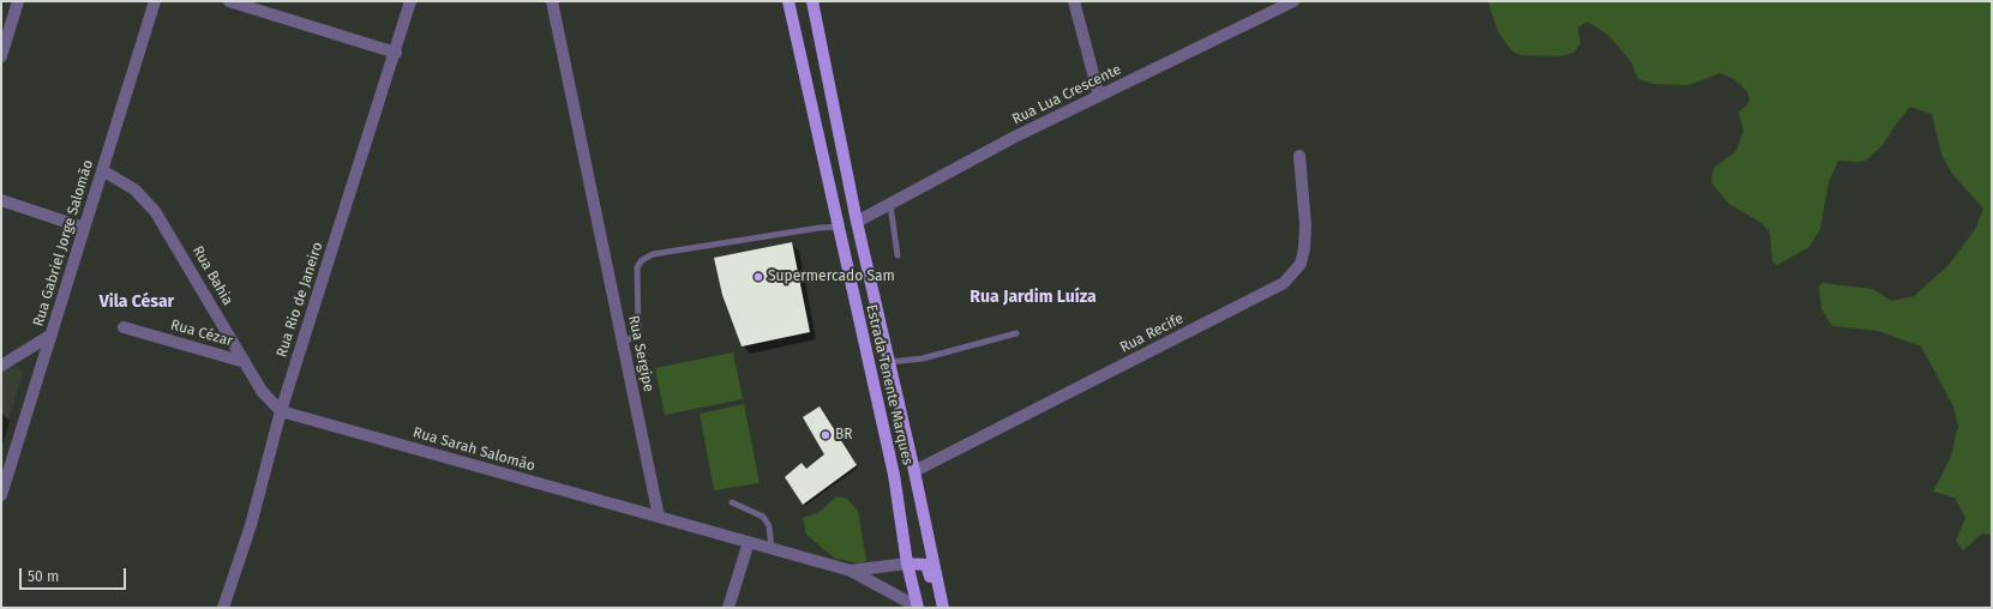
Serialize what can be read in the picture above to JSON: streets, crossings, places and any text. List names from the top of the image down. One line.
{"streets":{"main road":["Estrada Tenente Marques"],"street":["Rua Lua Crescente","Rua Gabriel Jorge Salomão","Rua Bahia","Rua Rio de Janeiro","Rua Cézar","Rua Recife","Rua Sergipe","Rua Sarah Salomão"]},"crossings":[["Rua Lua Crescente","Estrada Tenente Marques"],["Rua Gabriel Jorge Salomão","Rua Bahia"],["Rua Bahia","Rua Rio de Janeiro"],["Rua Bahia","Rua Cézar"],["Rua Bahia","Rua Sarah Salomão"],["Rua Rio de Janeiro","Rua Sarah Salomão"],["Rua Recife","Estrada Tenente Marques"],["Rua Sergipe","Rua Sarah Salomão"]],"districts":["Rua Jardim Luíza","Vila César"],"places":["Supermercado Sam","BR"],"scale_bar":"50 m"}
